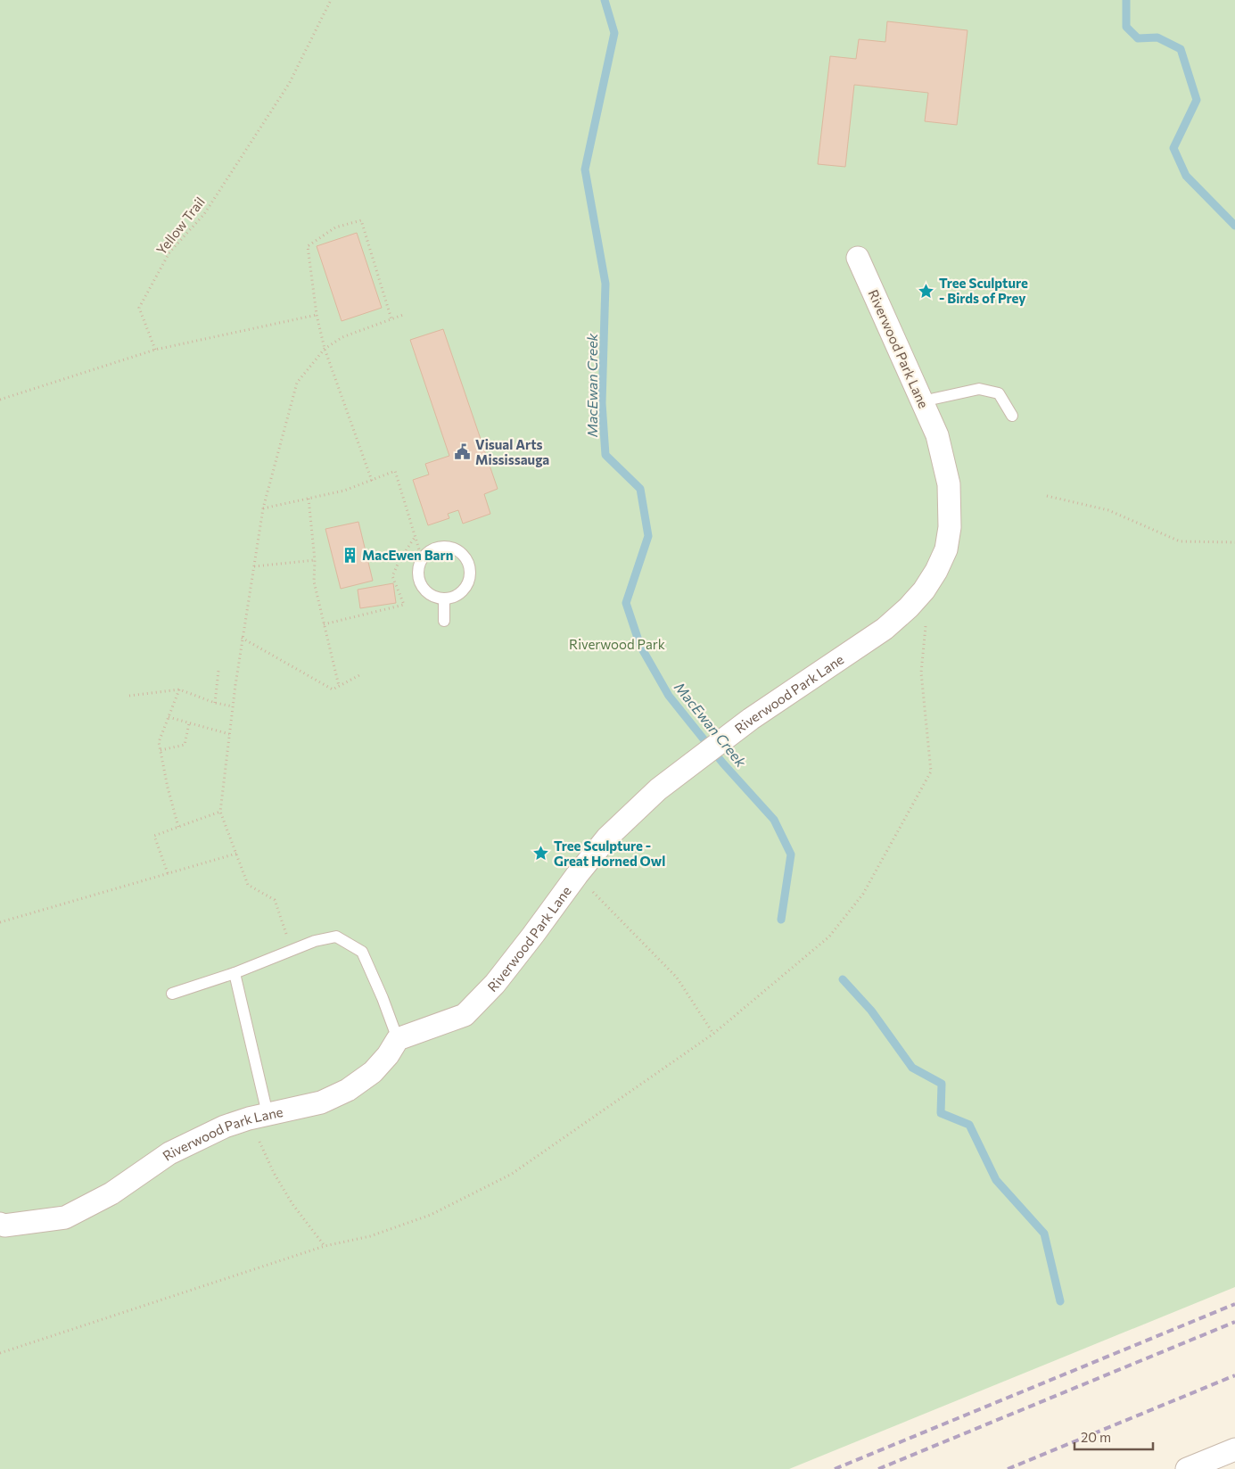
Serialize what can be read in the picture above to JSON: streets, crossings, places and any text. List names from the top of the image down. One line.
{"streets":{"street":["Riverwood Park Lane"],"path":["Yellow Trail"]},"water":["MacEwan Creek"],"parks":["Riverwood Park"],"places":{"place":["Tree Sculpture - Birds of Prey","Tree Sculpture - Great Horned Owl"],"public building":["Visual Arts Mississauga"],"building":["MacEwen Barn"]},"scale_bar":"20 m"}
